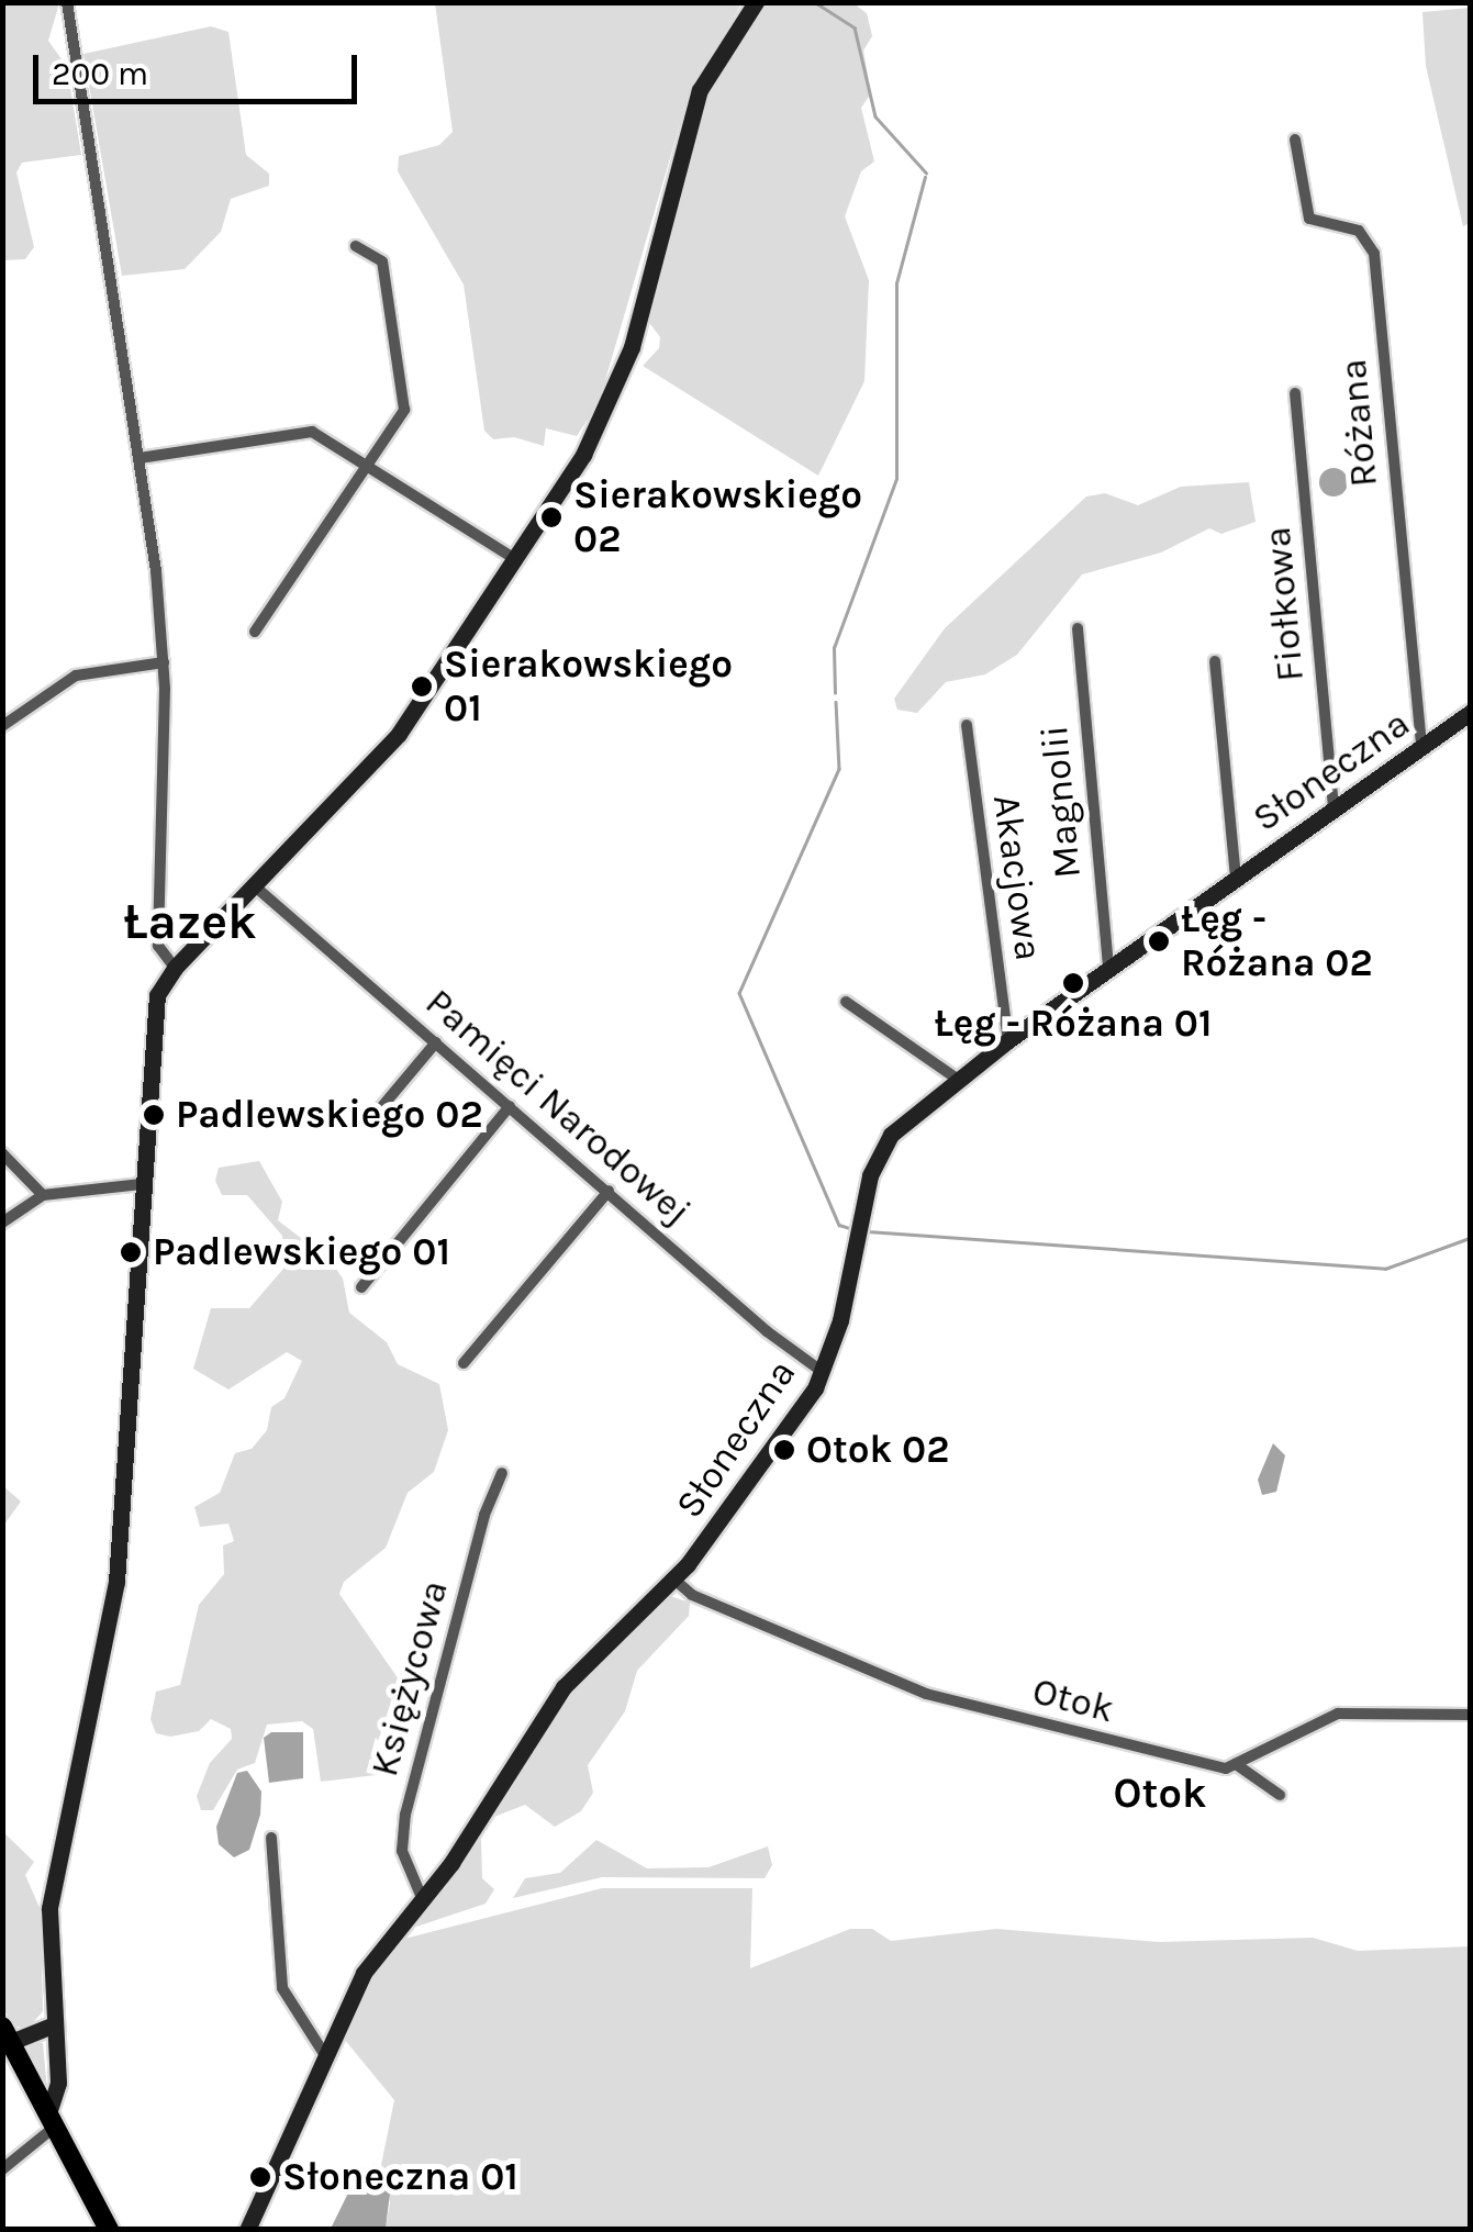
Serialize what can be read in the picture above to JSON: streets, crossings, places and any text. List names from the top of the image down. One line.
{"streets":{"street":["Różana","Fiołkowa","Słoneczna","Magnolii","Akacjowa","Pamięci Narodowej","Księżycowa","Otok"]},"crossings":[["Różana","Słoneczna"],["Fiołkowa","Słoneczna"],["Słoneczna","Magnolii"],["Słoneczna","Akacjowa"],["Słoneczna","Pamięci Narodowej"],["Słoneczna","Księżycowa"],["Słoneczna","Otok"]],"districts":["Łazek","Otok"],"places":["Sierakowskiego 02","Sierakowskiego 01","Łęg - Różana 02","Łęg - Różana 01","Padlewskiego 02","Padlewskiego 01","Otok 02","Słoneczna 01"],"scale_bar":"200 m"}
